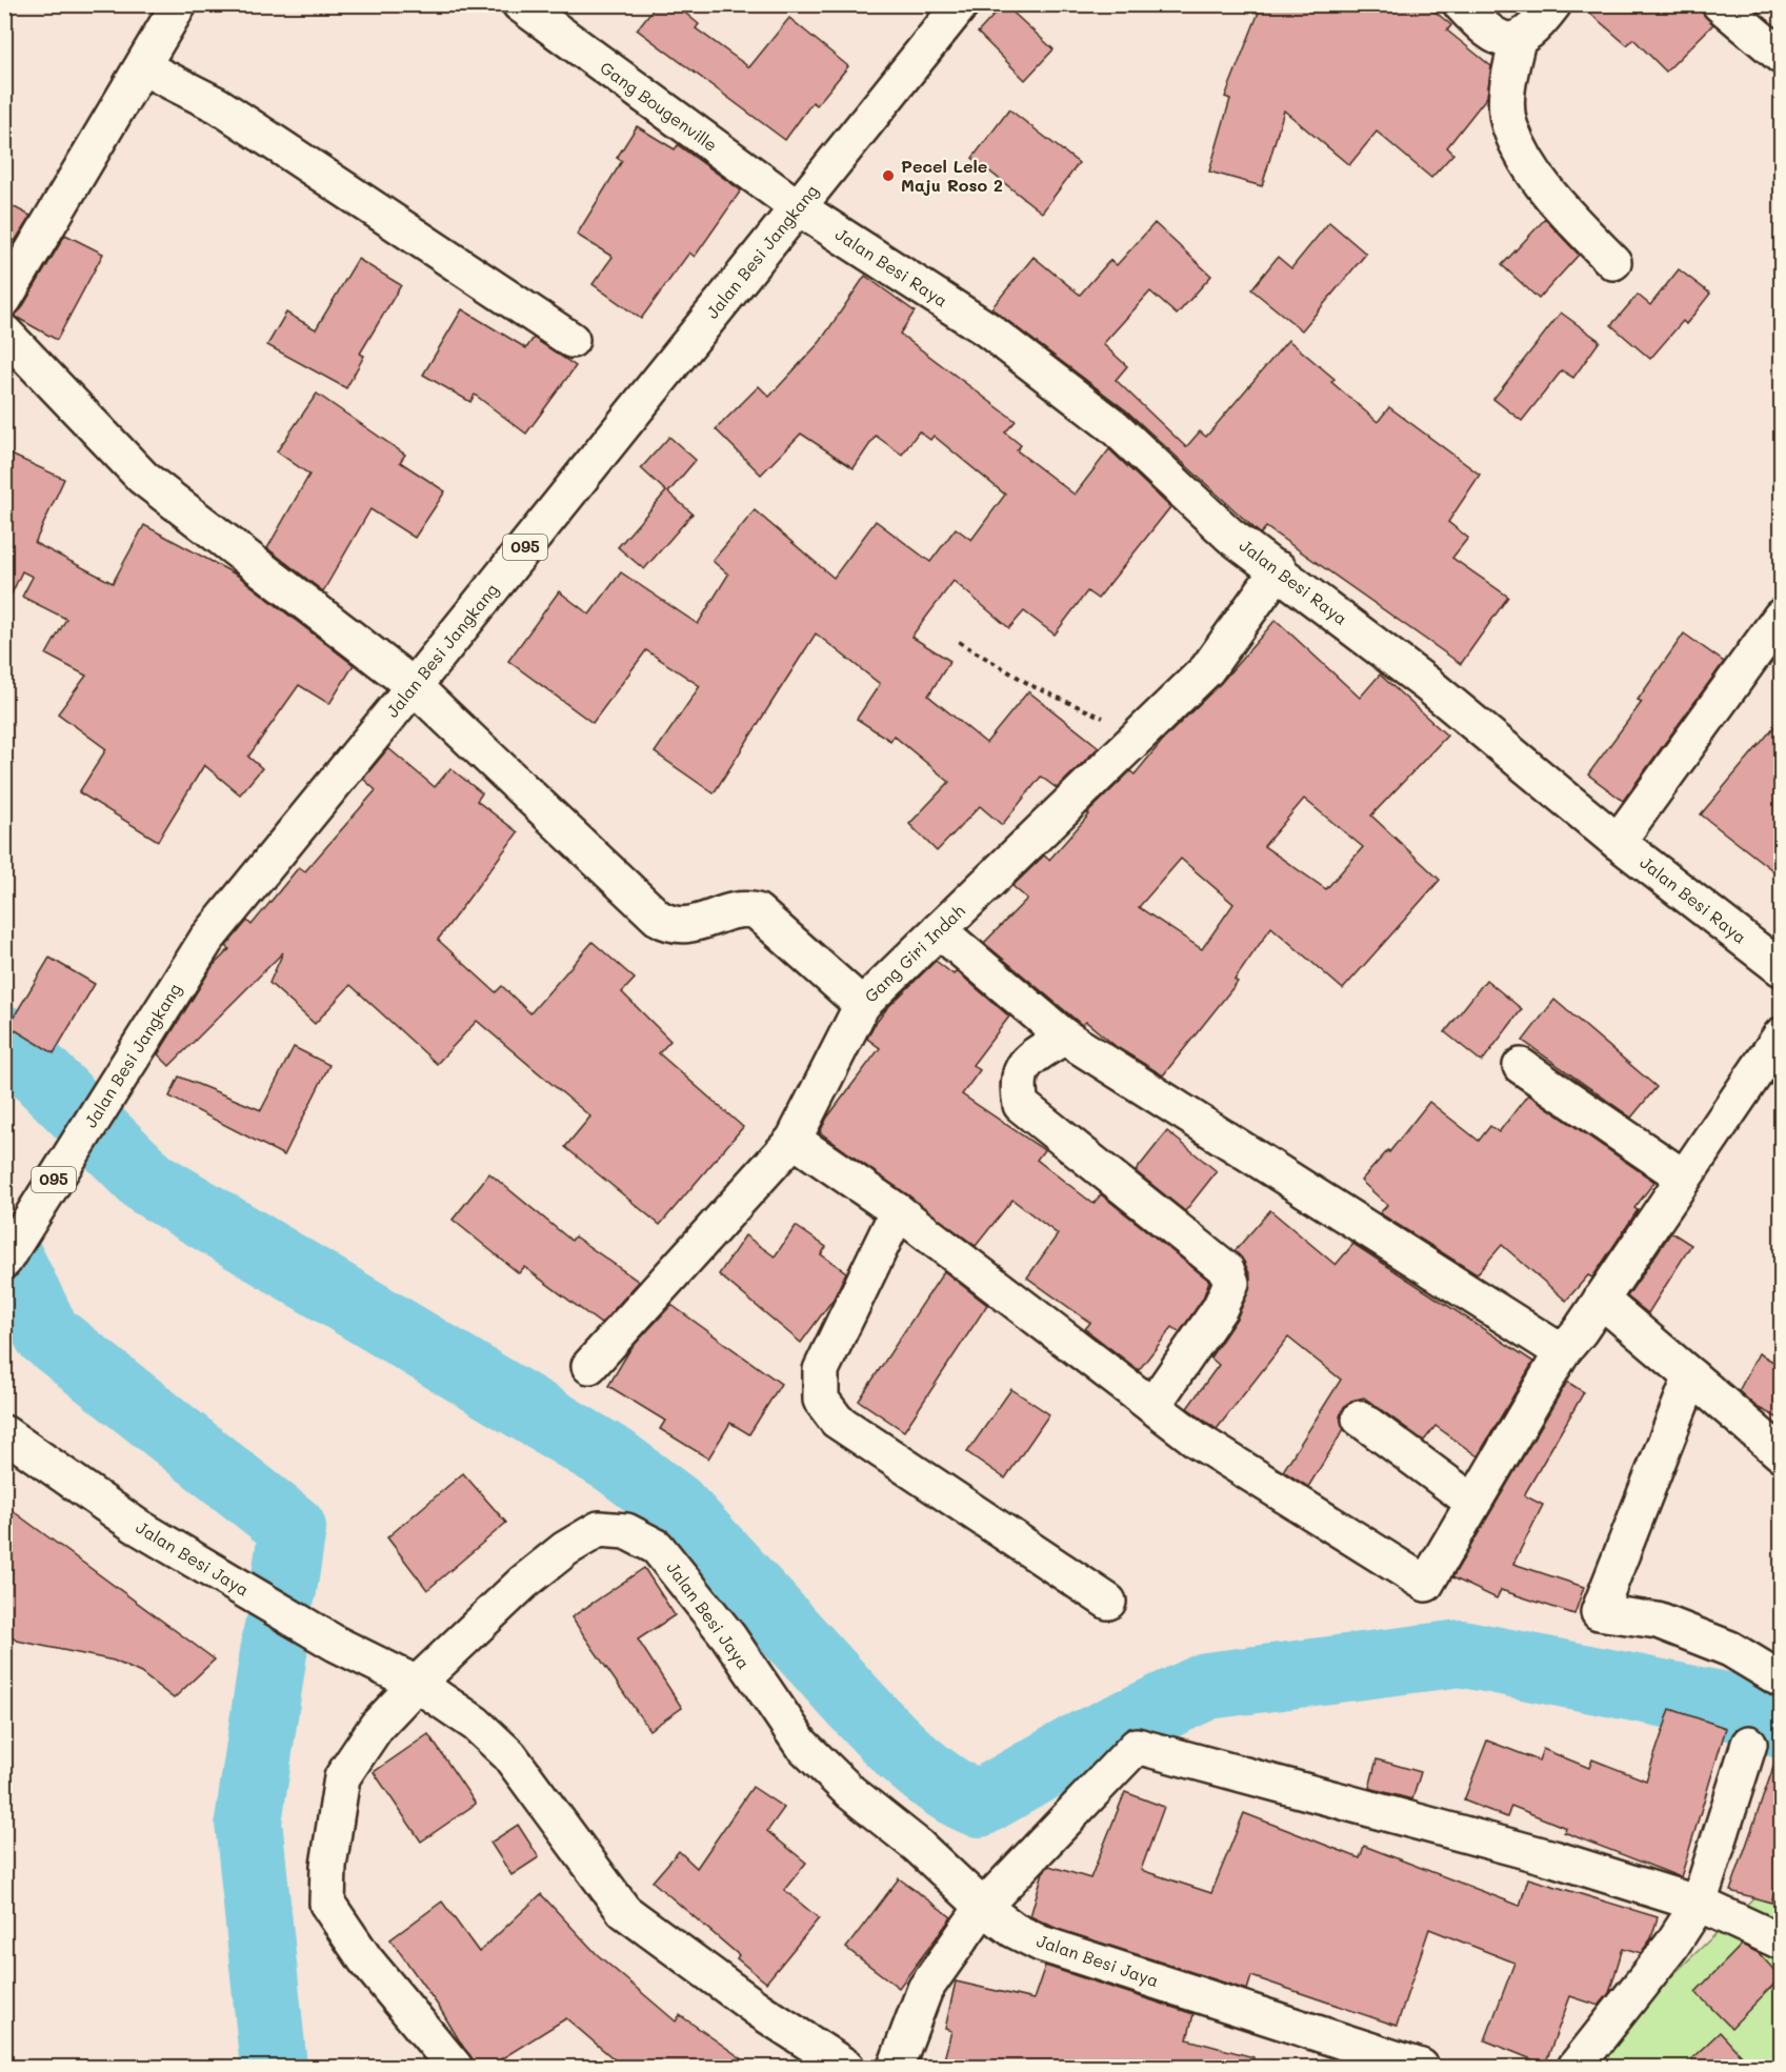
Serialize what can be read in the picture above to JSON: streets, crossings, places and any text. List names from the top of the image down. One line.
{"streets":{"street":["Gang Bougenville","Jalan Besi Jangkang","Jalan Besi Raya","095","Gang Giri Indah","Jalan Besi Jaya"]},"crossings":[["Gang Bougenville","Jalan Besi Jangkang"],["Gang Bougenville","Jalan Besi Raya"],["Jalan Besi Jangkang","Jalan Besi Raya"],["Jalan Besi Raya","Gang Giri Indah"]],"places":["Pecel Lele Maju Roso 2"]}
